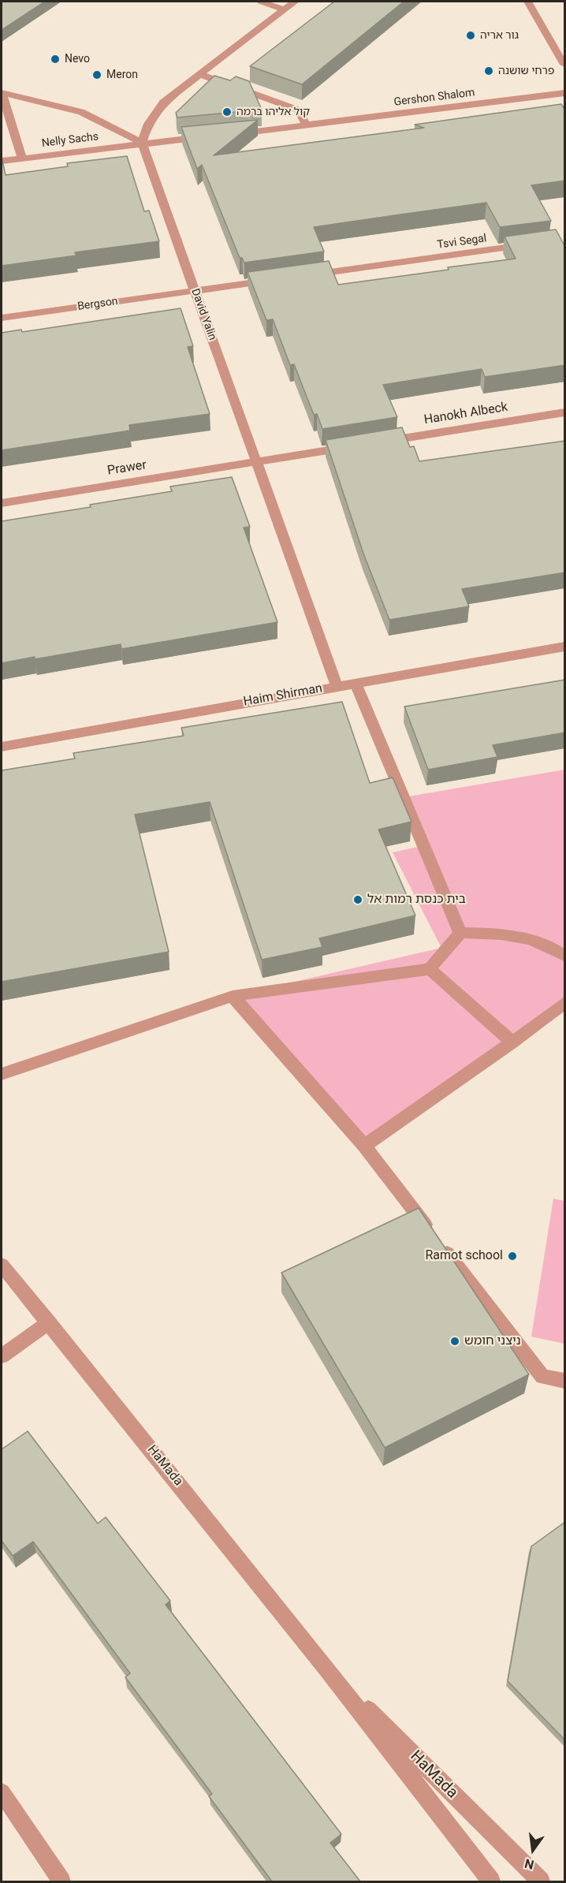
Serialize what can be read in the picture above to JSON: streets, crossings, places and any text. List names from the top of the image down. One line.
{"streets":{"street":["Gershon Shalom","Nelly Sachs","Tsvi Segal","Bergson","David Yalin","Hanokh Albeck","Prawer","Haim Shirman","HaMada"]},"crossings":[["Nelly Sachs","David Yalin"],["Bergson","David Yalin"],["David Yalin","Prawer"],["David Yalin","Haim Shirman"]],"places":["גור אריה","Nevo","פרחי שושנה","Meron","קול אליהו ברמה","בית כנסת רמות אל","Ramot school","ניצני חומש"],"north":"bottom"}
